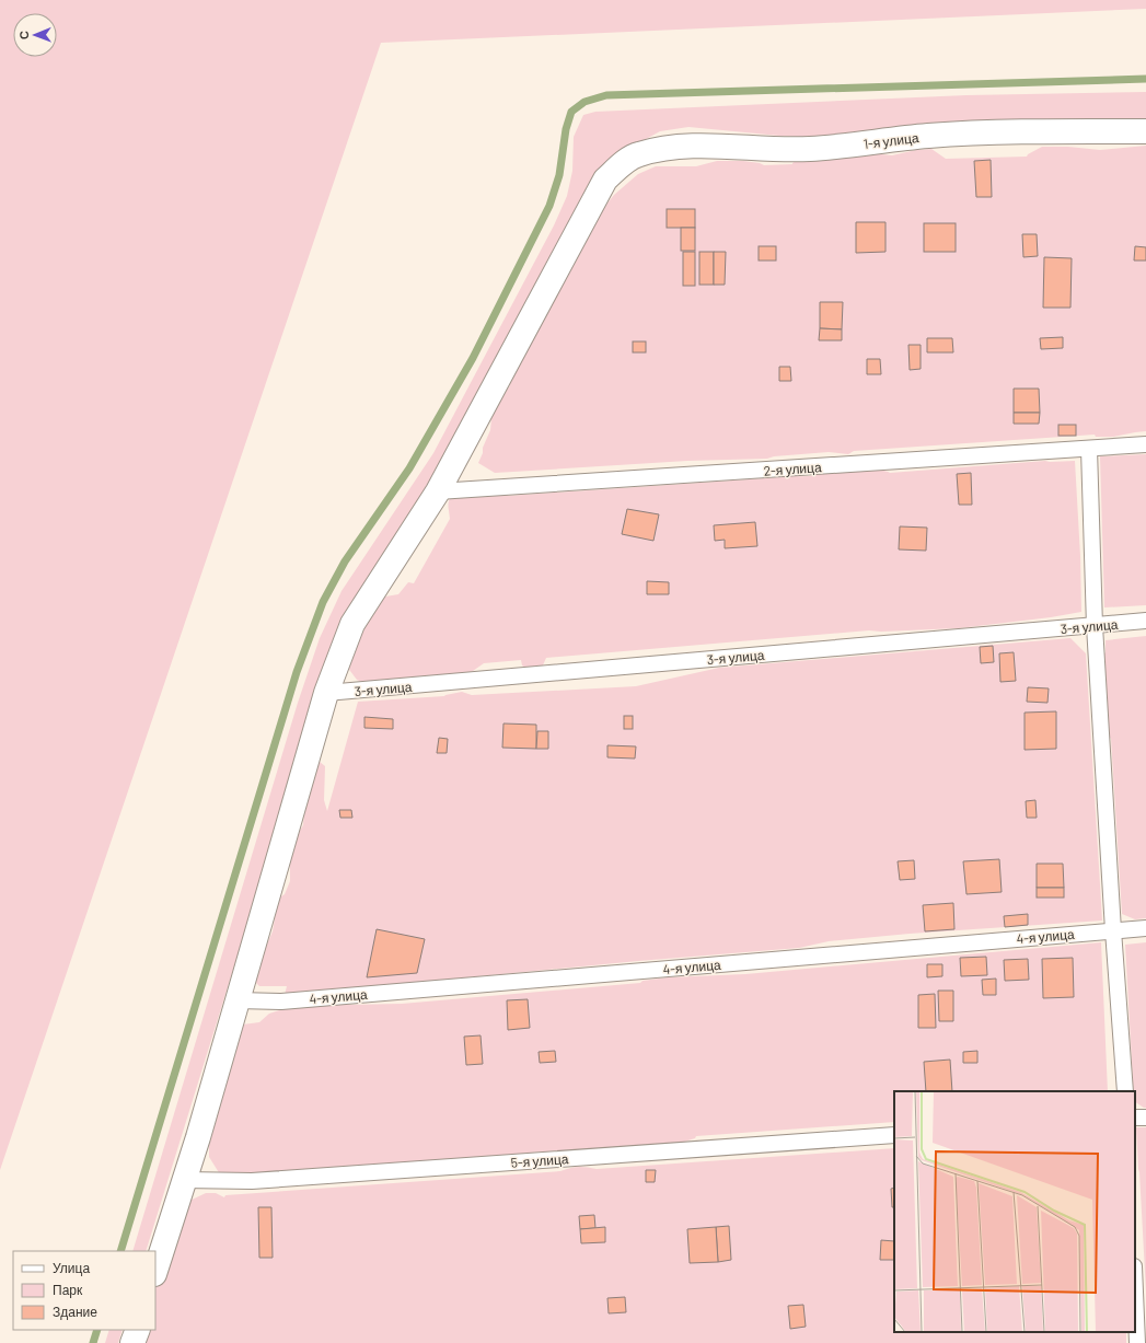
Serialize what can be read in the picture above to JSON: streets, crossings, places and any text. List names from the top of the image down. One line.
{"streets":{"street":["1-я улица"],"lane":["2-я улица","3-я улица","4-я улица","5-я улица"]},"crossings":[["1-я улица","2-я улица"]],"legend":["Улица","Парк","Здание"],"north":"left"}
